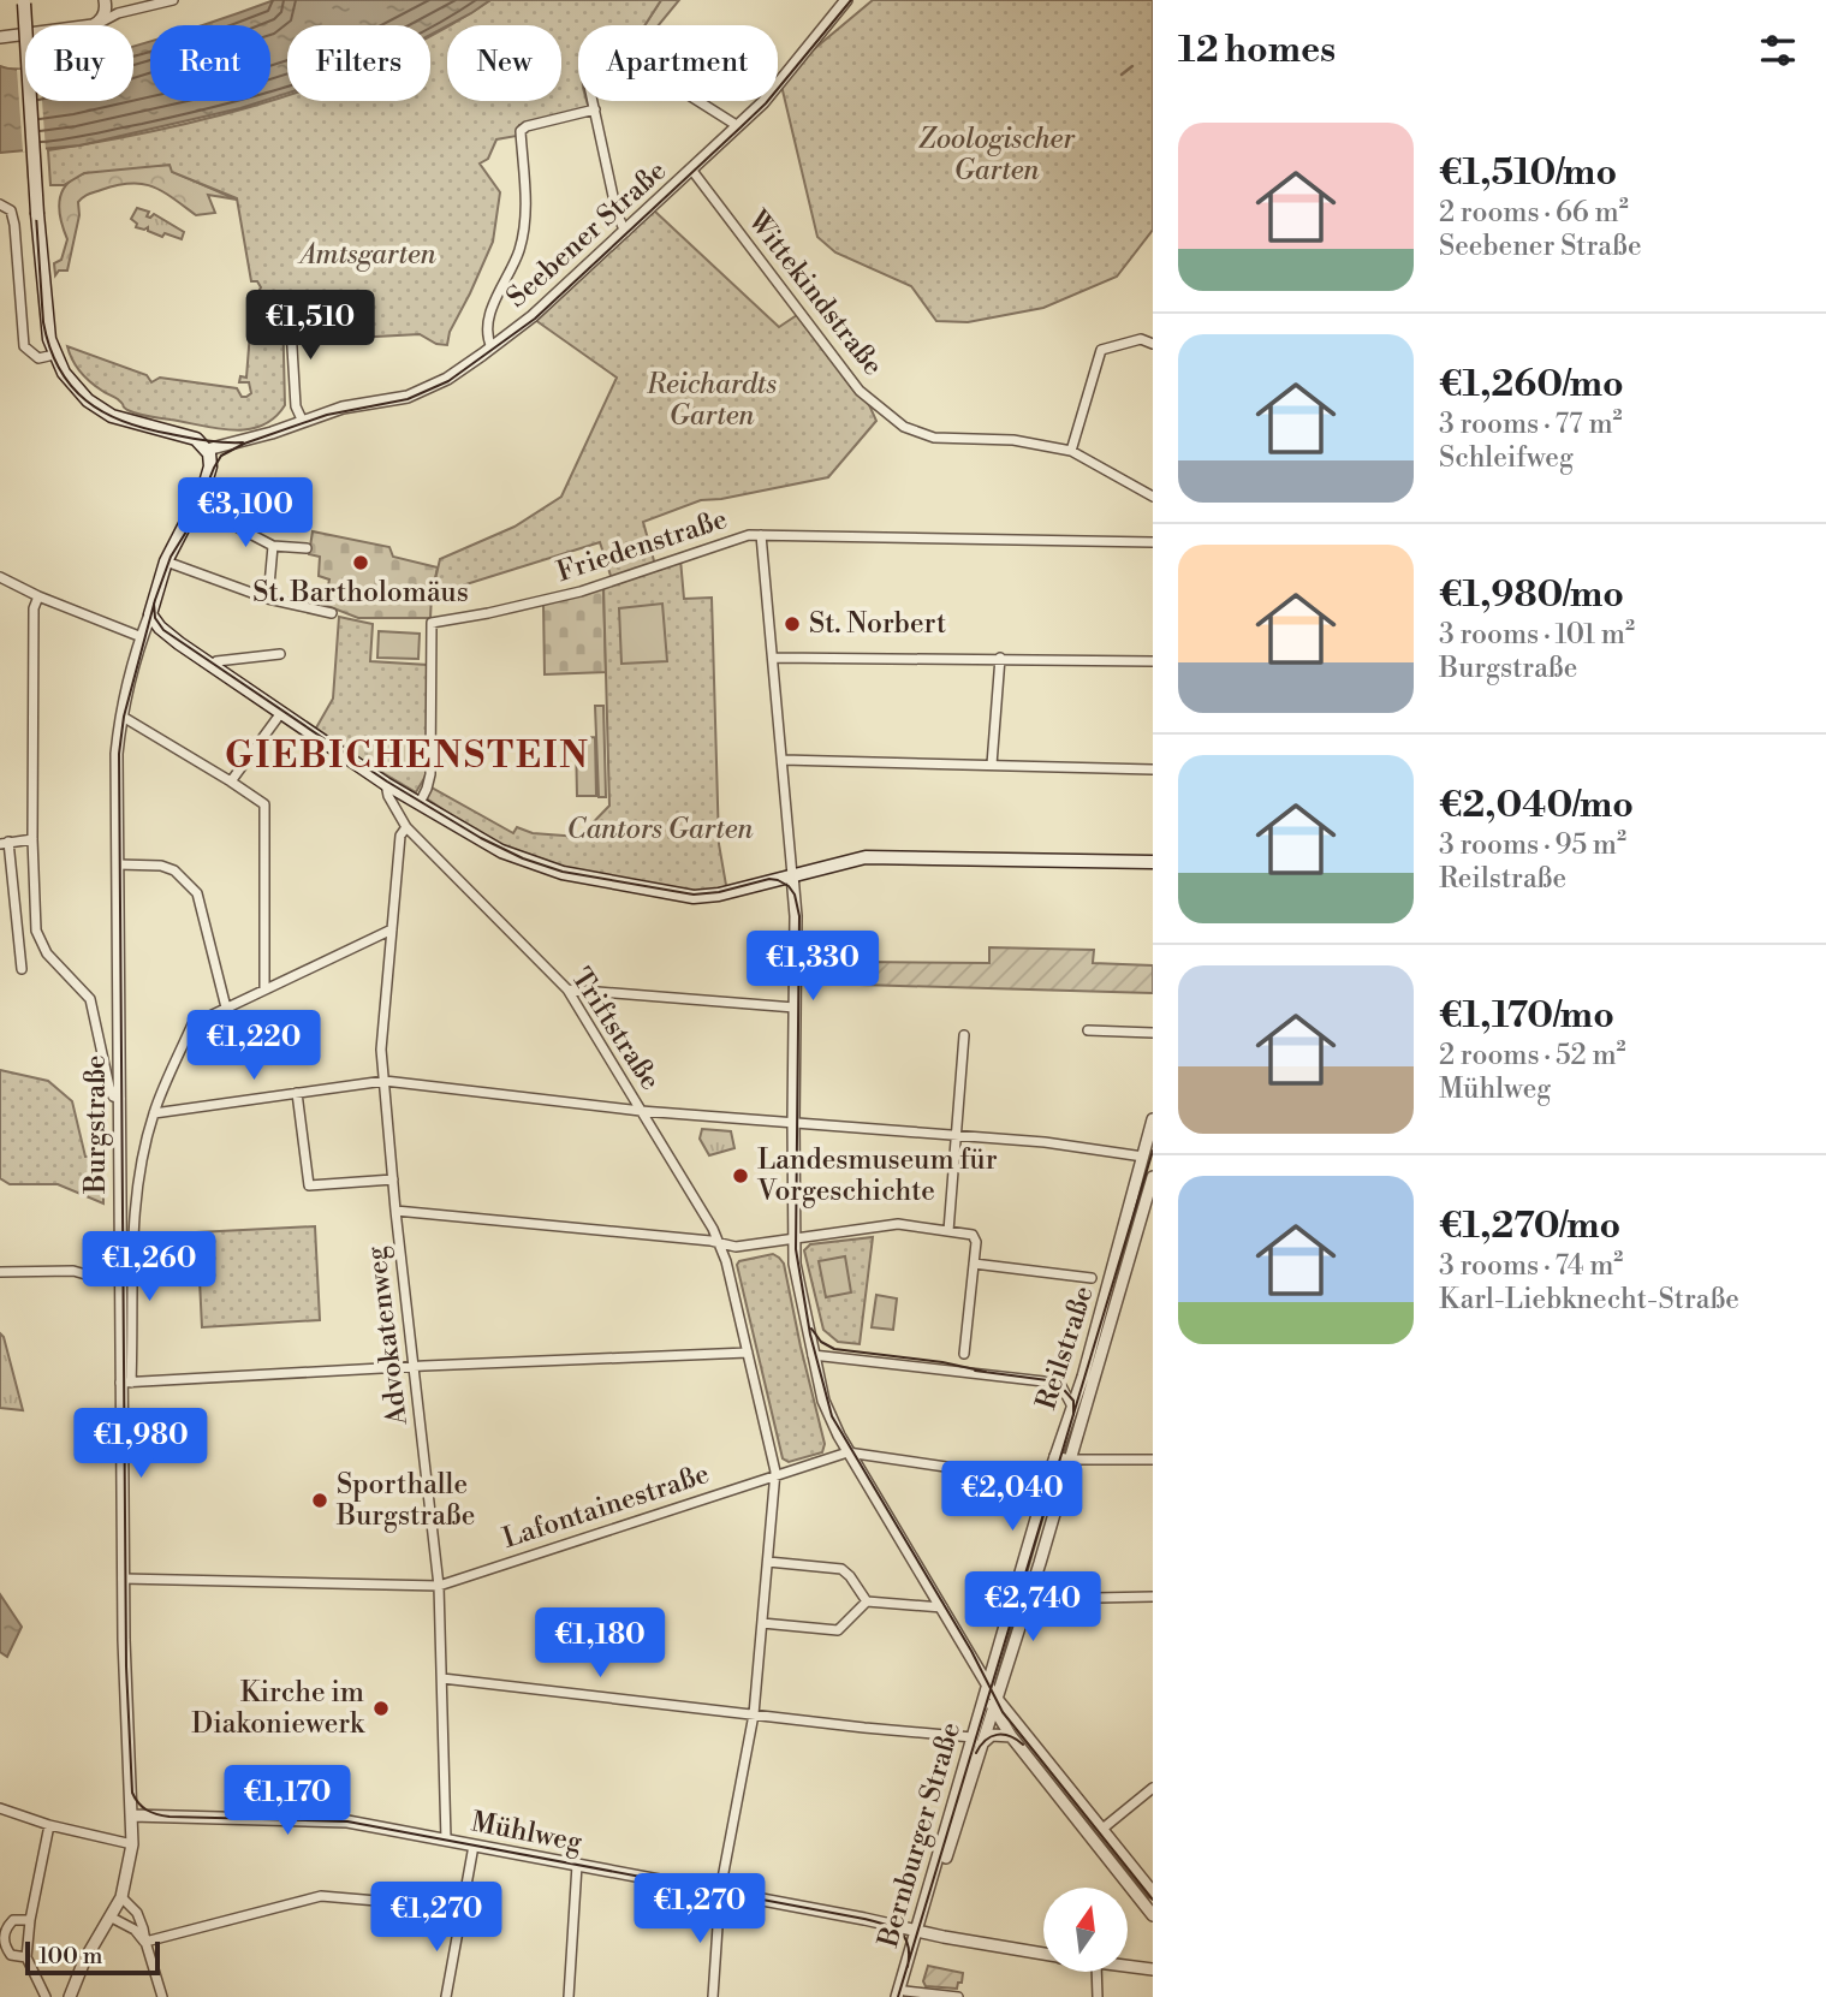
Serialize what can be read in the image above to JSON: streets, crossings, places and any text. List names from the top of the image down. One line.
{"streets":{"main road":["Burgstraße"],"street":["Seebener Straße","Wittekindstraße","Friedenstraße","Triftstraße","Advokatenweg","Reilstraße","Lafontainestraße","Mühlweg","Bernburger Straße"]},"crossings":[["Seebener Straße","Wittekindstraße"],["Seebener Straße","Burgstraße"],["Triftstraße","Advokatenweg"],["Triftstraße","Lafontainestraße"],["Triftstraße","Mühlweg"],["Burgstraße","Lafontainestraße"],["Burgstraße","Mühlweg"],["Advokatenweg","Lafontainestraße"],["Advokatenweg","Mühlweg"],["Reilstraße","Bernburger Straße"],["Mühlweg","Bernburger Straße"]],"districts":["GIEBICHENSTEIN"],"parks":["Zoologischer Garten","Amtsgarten","Reichardts Garten","Cantors Garten"],"places":["St. Bartholomäus","St. Norbert","Landesmuseum für Vorgeschichte","Sporthalle Burgstraße","Kirche im Diakoniewerk"],"scale_bar":"100 m","north":"top","page":{"heading":"12 homes","chip":["Buy","Rent","Filters","New","Apartment"],"list":[{"name":"€1,510/mo","note":"2 rooms · 66 m² · Seebener Straße"},{"name":"€1,260/mo","note":"3 rooms · 77 m² · Schleifweg"},{"name":"€1,980/mo","note":"3 rooms · 101 m² · Burgstraße"},{"name":"€2,040/mo","note":"3 rooms · 95 m² · Reilstraße"},{"name":"€1,170/mo","note":"2 rooms · 52 m² · Mühlweg"},{"name":"€1,270/mo","note":"3 rooms · 74 m² · Karl-Liebknecht-Straße"}],"price":["€1,510","€3,100","€1,330","€1,220","€1,260","€1,980","€2,040","€2,740","€1,180","€1,170","€1,270","€1,270"],"scale":"100 m"}}
